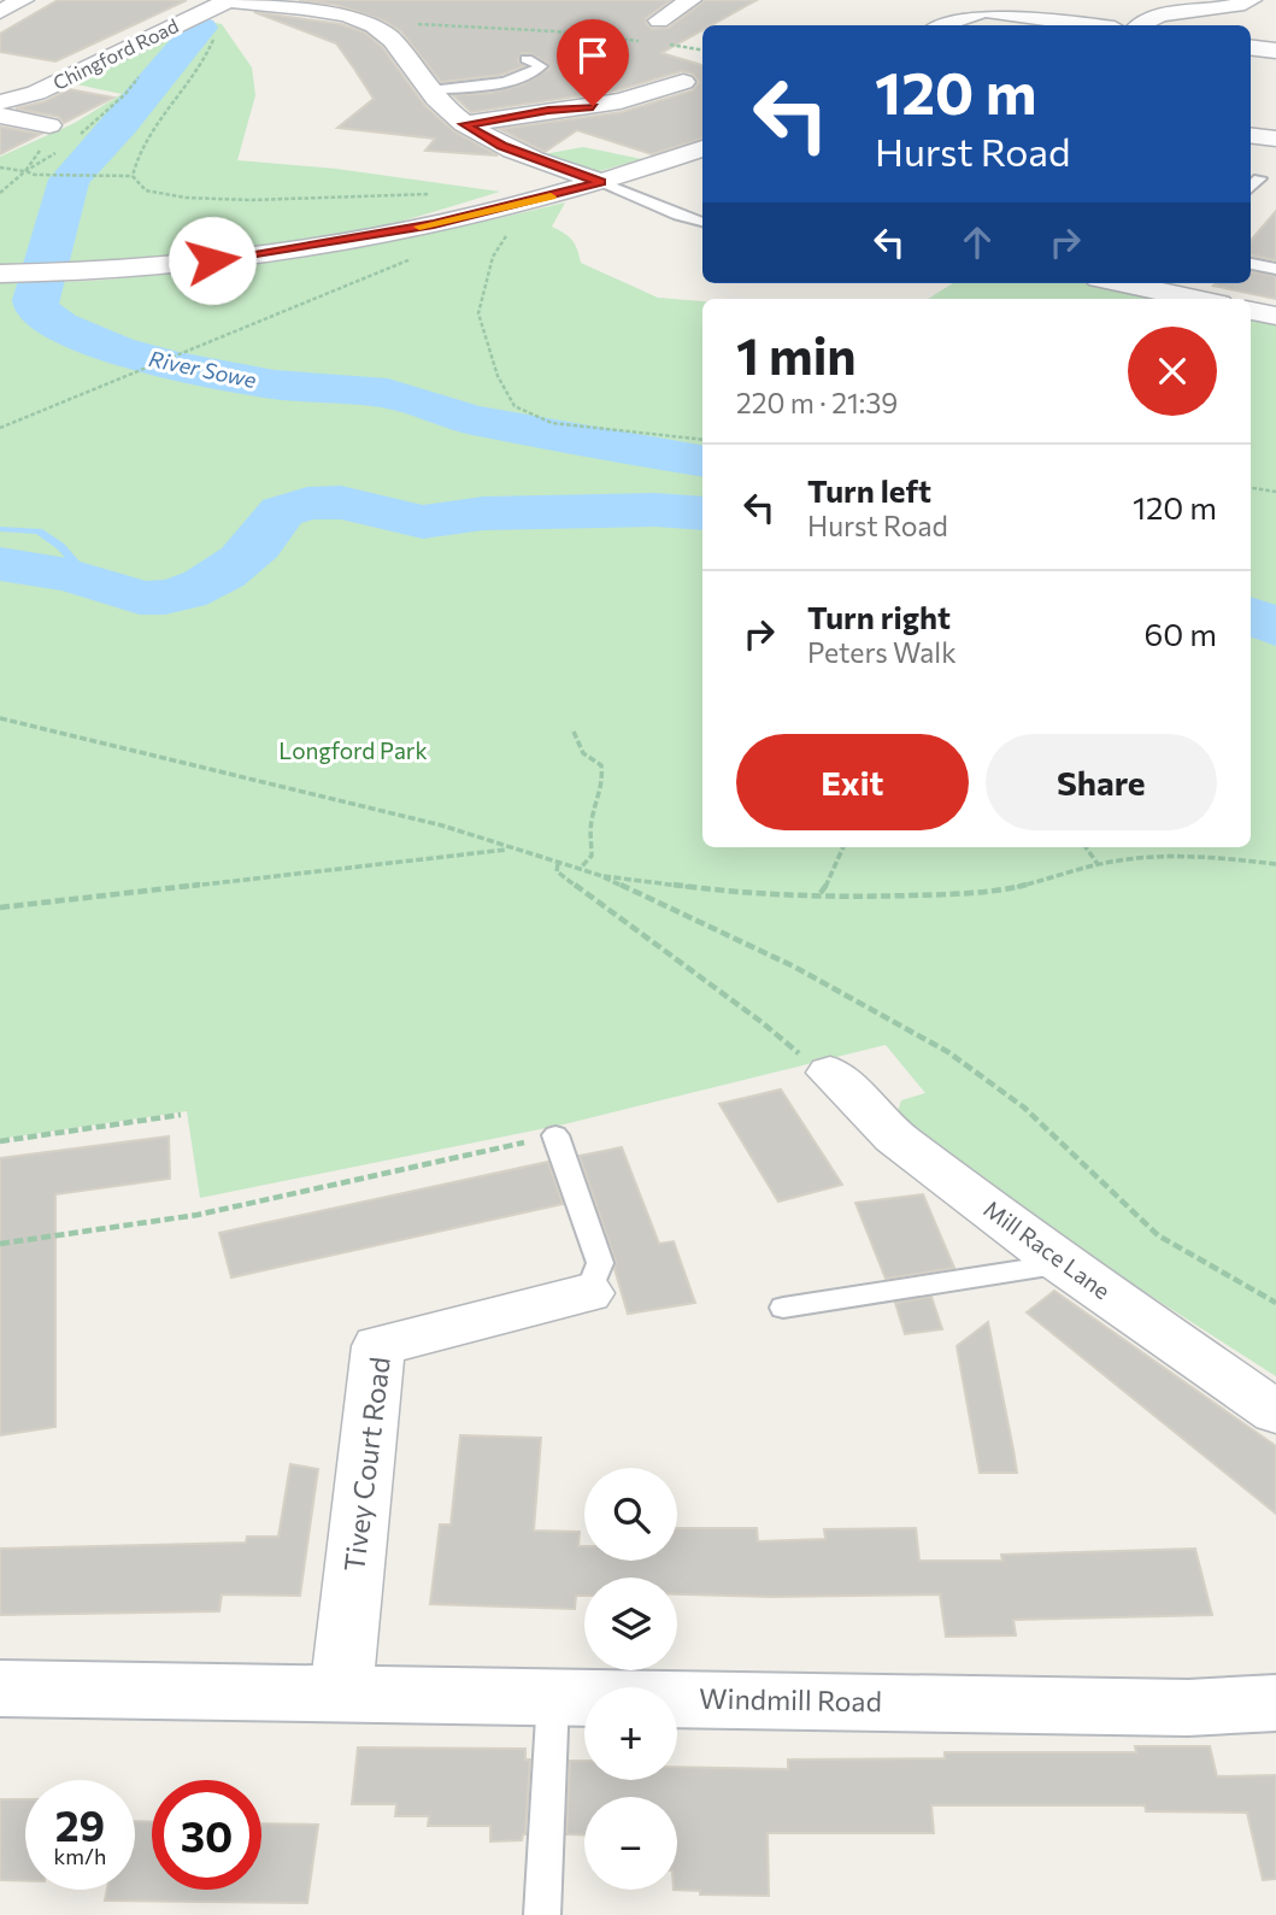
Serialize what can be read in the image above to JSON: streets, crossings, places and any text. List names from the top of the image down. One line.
{"streets":{"street":["Chingford Road","Mill Race Lane","Tivey Court Road","Windmill Road"]},"crossings":[["Tivey Court Road","Windmill Road"]],"water":["River Sowe"],"parks":["Longford Park"],"page":{"turn":["120 m","Hurst Road"],"heading":["1 min","220 m · 21:39"],"list":[{"name":"Turn left","note":"Hurst Road","value":"120 m"},{"name":"Turn right","note":"Peters Walk","value":"60 m"}],"buttons":["Exit","Share"],"map_buttons":["+","−"],"speed":"29 km/h","limit":"30"}}
